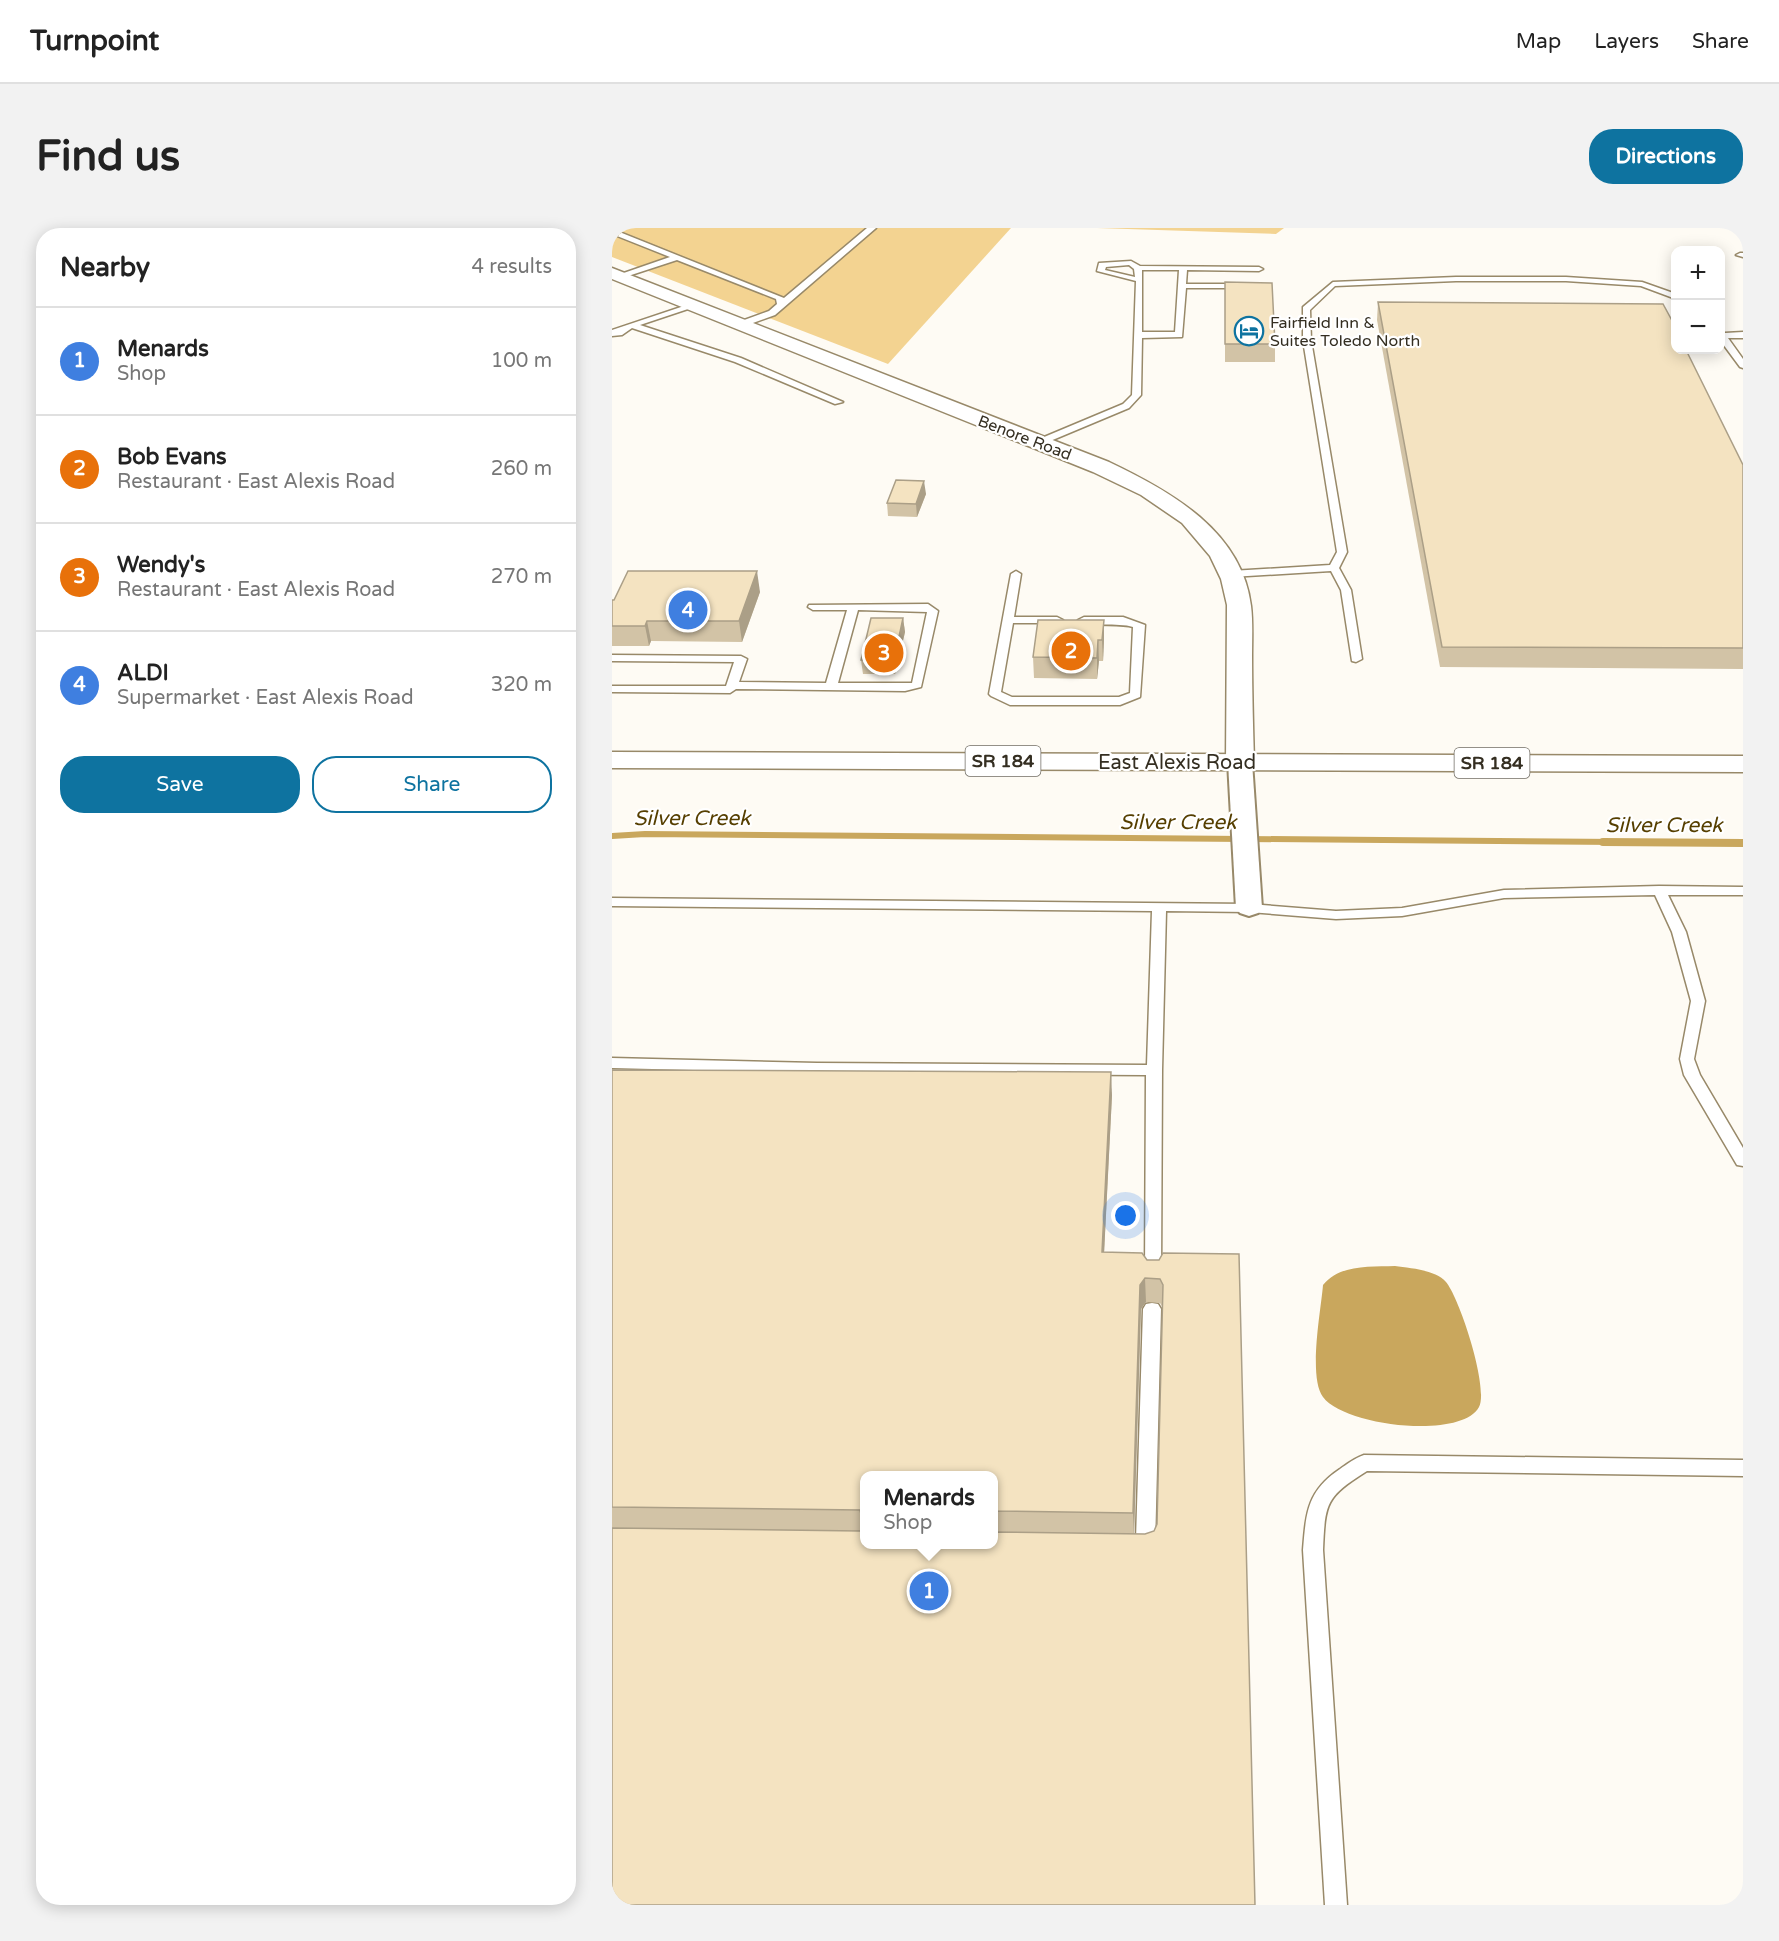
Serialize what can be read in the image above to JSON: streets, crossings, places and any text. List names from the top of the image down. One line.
{"streets":{"main road":["Benore Road","SR 184","East Alexis Road"]},"crossings":[["Benore Road","East Alexis Road"]],"water":["Silver Creek"],"places":{"hotel":["Fairfield Inn & Suites Toledo North"]},"page":{"header":"Turnpoint","nav":["Map","Layers","Share"],"buttons":["Directions",["Save","Share"]],"title":"Find us","heading":["Nearby","4 results"],"map_buttons":["+","−"],"list":[{"mark":"1","name":"Menards","note":"Shop","value":"100 m"},{"mark":"2","name":"Bob Evans","note":"Restaurant · East Alexis Road","value":"260 m"},{"mark":"3","name":"Wendy's","note":"Restaurant · East Alexis Road","value":"270 m"},{"mark":"4","name":"ALDI","note":"Supermarket · East Alexis Road","value":"320 m"}],"pins":["4","2","3","1"],"popup":["Menards","Shop"]}}
